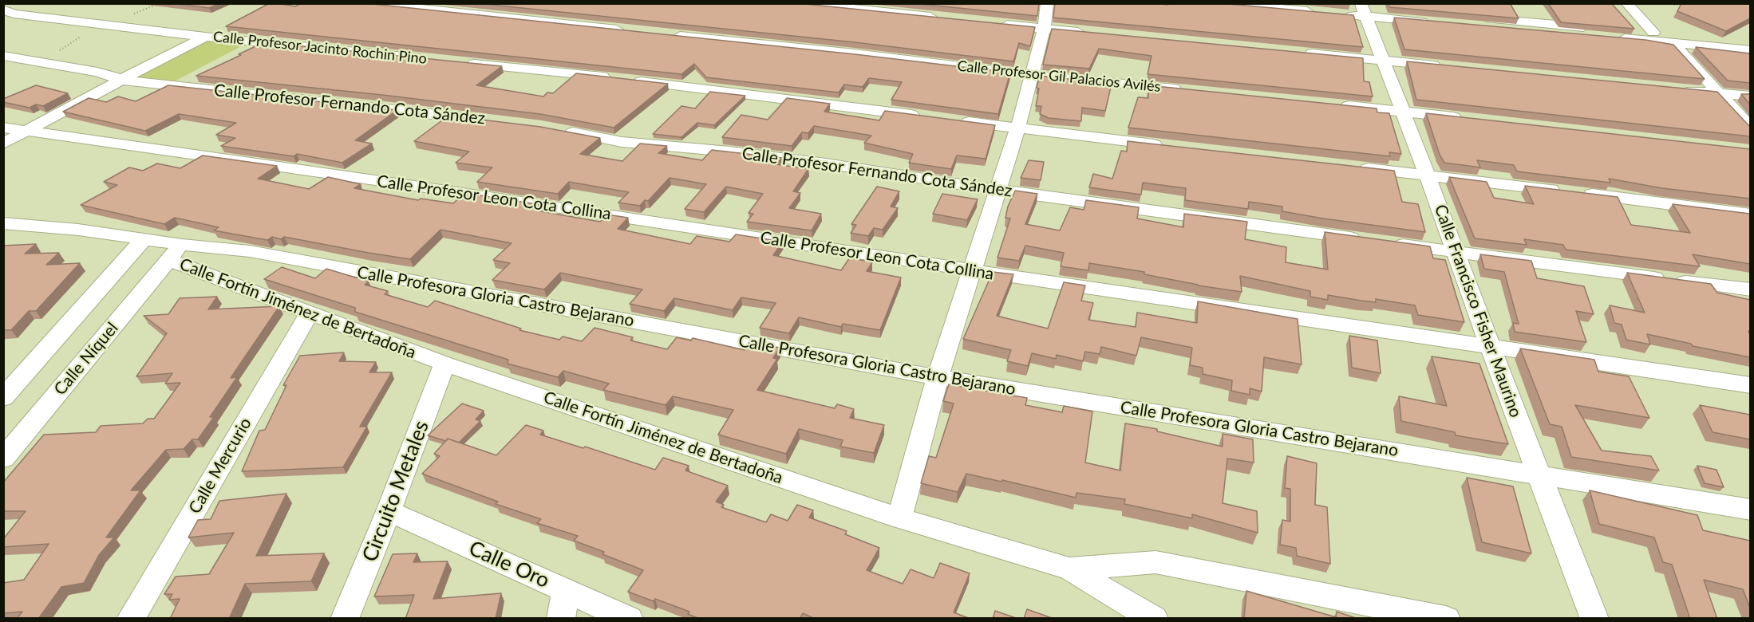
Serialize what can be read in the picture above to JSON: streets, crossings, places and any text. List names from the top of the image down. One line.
{"streets":{"street":["Calle Profesor Jacinto Rochin Pino","Calle Profesor Gil Palacios Avilés","Calle Profesor Fernando Cota Sández","Calle Profesor Leon Cota Collina","Calle Profesora Gloria Castro Bejarano","Calle Fortín Jiménez de Bertadoña","Calle Francisco Fisher Maurino","Calle Níquel","Calle Mercurio","Circuito Metales","Calle Oro"]},"crossings":[["Calle Profesor Leon Cota Collina","Calle Francisco Fisher Maurino"],["Calle Profesora Gloria Castro Bejarano","Calle Fortín Jiménez de Bertadoña"],["Calle Profesora Gloria Castro Bejarano","Calle Francisco Fisher Maurino"],["Calle Profesora Gloria Castro Bejarano","Calle Níquel"],["Calle Fortín Jiménez de Bertadoña","Calle Níquel"],["Calle Fortín Jiménez de Bertadoña","Calle Mercurio"],["Calle Fortín Jiménez de Bertadoña","Circuito Metales"],["Circuito Metales","Calle Oro"]]}
